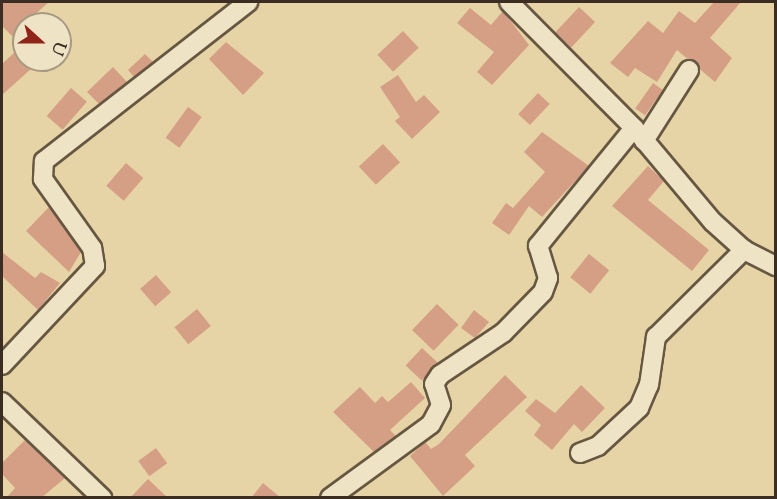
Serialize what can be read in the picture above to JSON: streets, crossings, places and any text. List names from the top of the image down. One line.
{"north":"right"}
